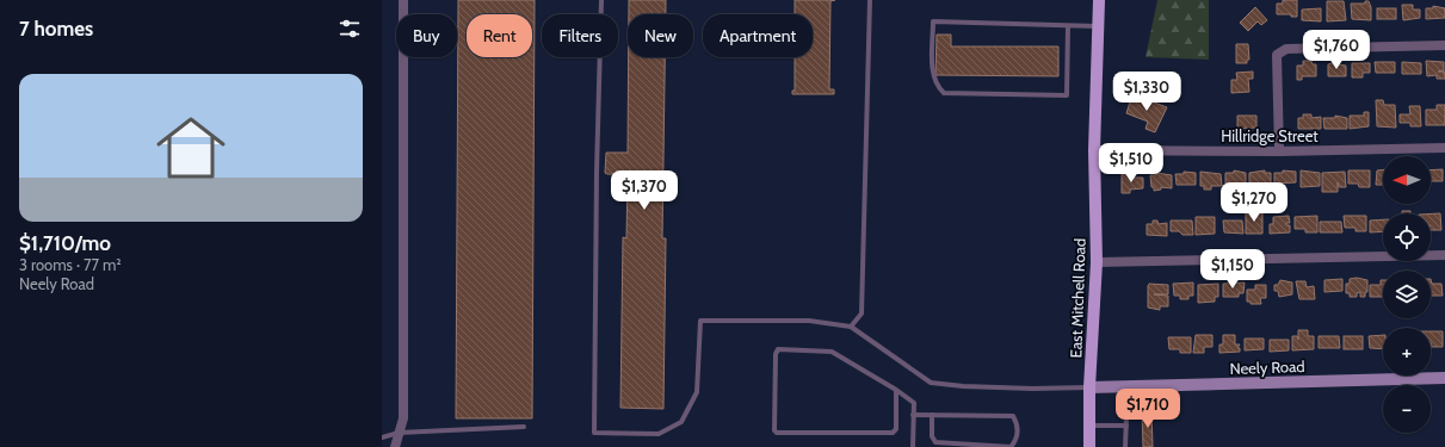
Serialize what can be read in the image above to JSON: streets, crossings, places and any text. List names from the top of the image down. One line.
{"streets":{"main road":["East Mitchell Road"],"street":["Hillridge Street","Neely Road"]},"crossings":[["Hillridge Street","East Mitchell Road"],["East Mitchell Road","Neely Road"]],"north":"left","page":{"heading":"7 homes","chip":["Buy","Rent","Filters","New","Apartment"],"price":["$1,760","$1,330","$1,510","$1,370","$1,270","$1,150","$1,710"],"list":[{"name":"$1,710/mo","note":"3 rooms · 77 m² · Neely Road"}],"map_buttons":["+","−"]}}
